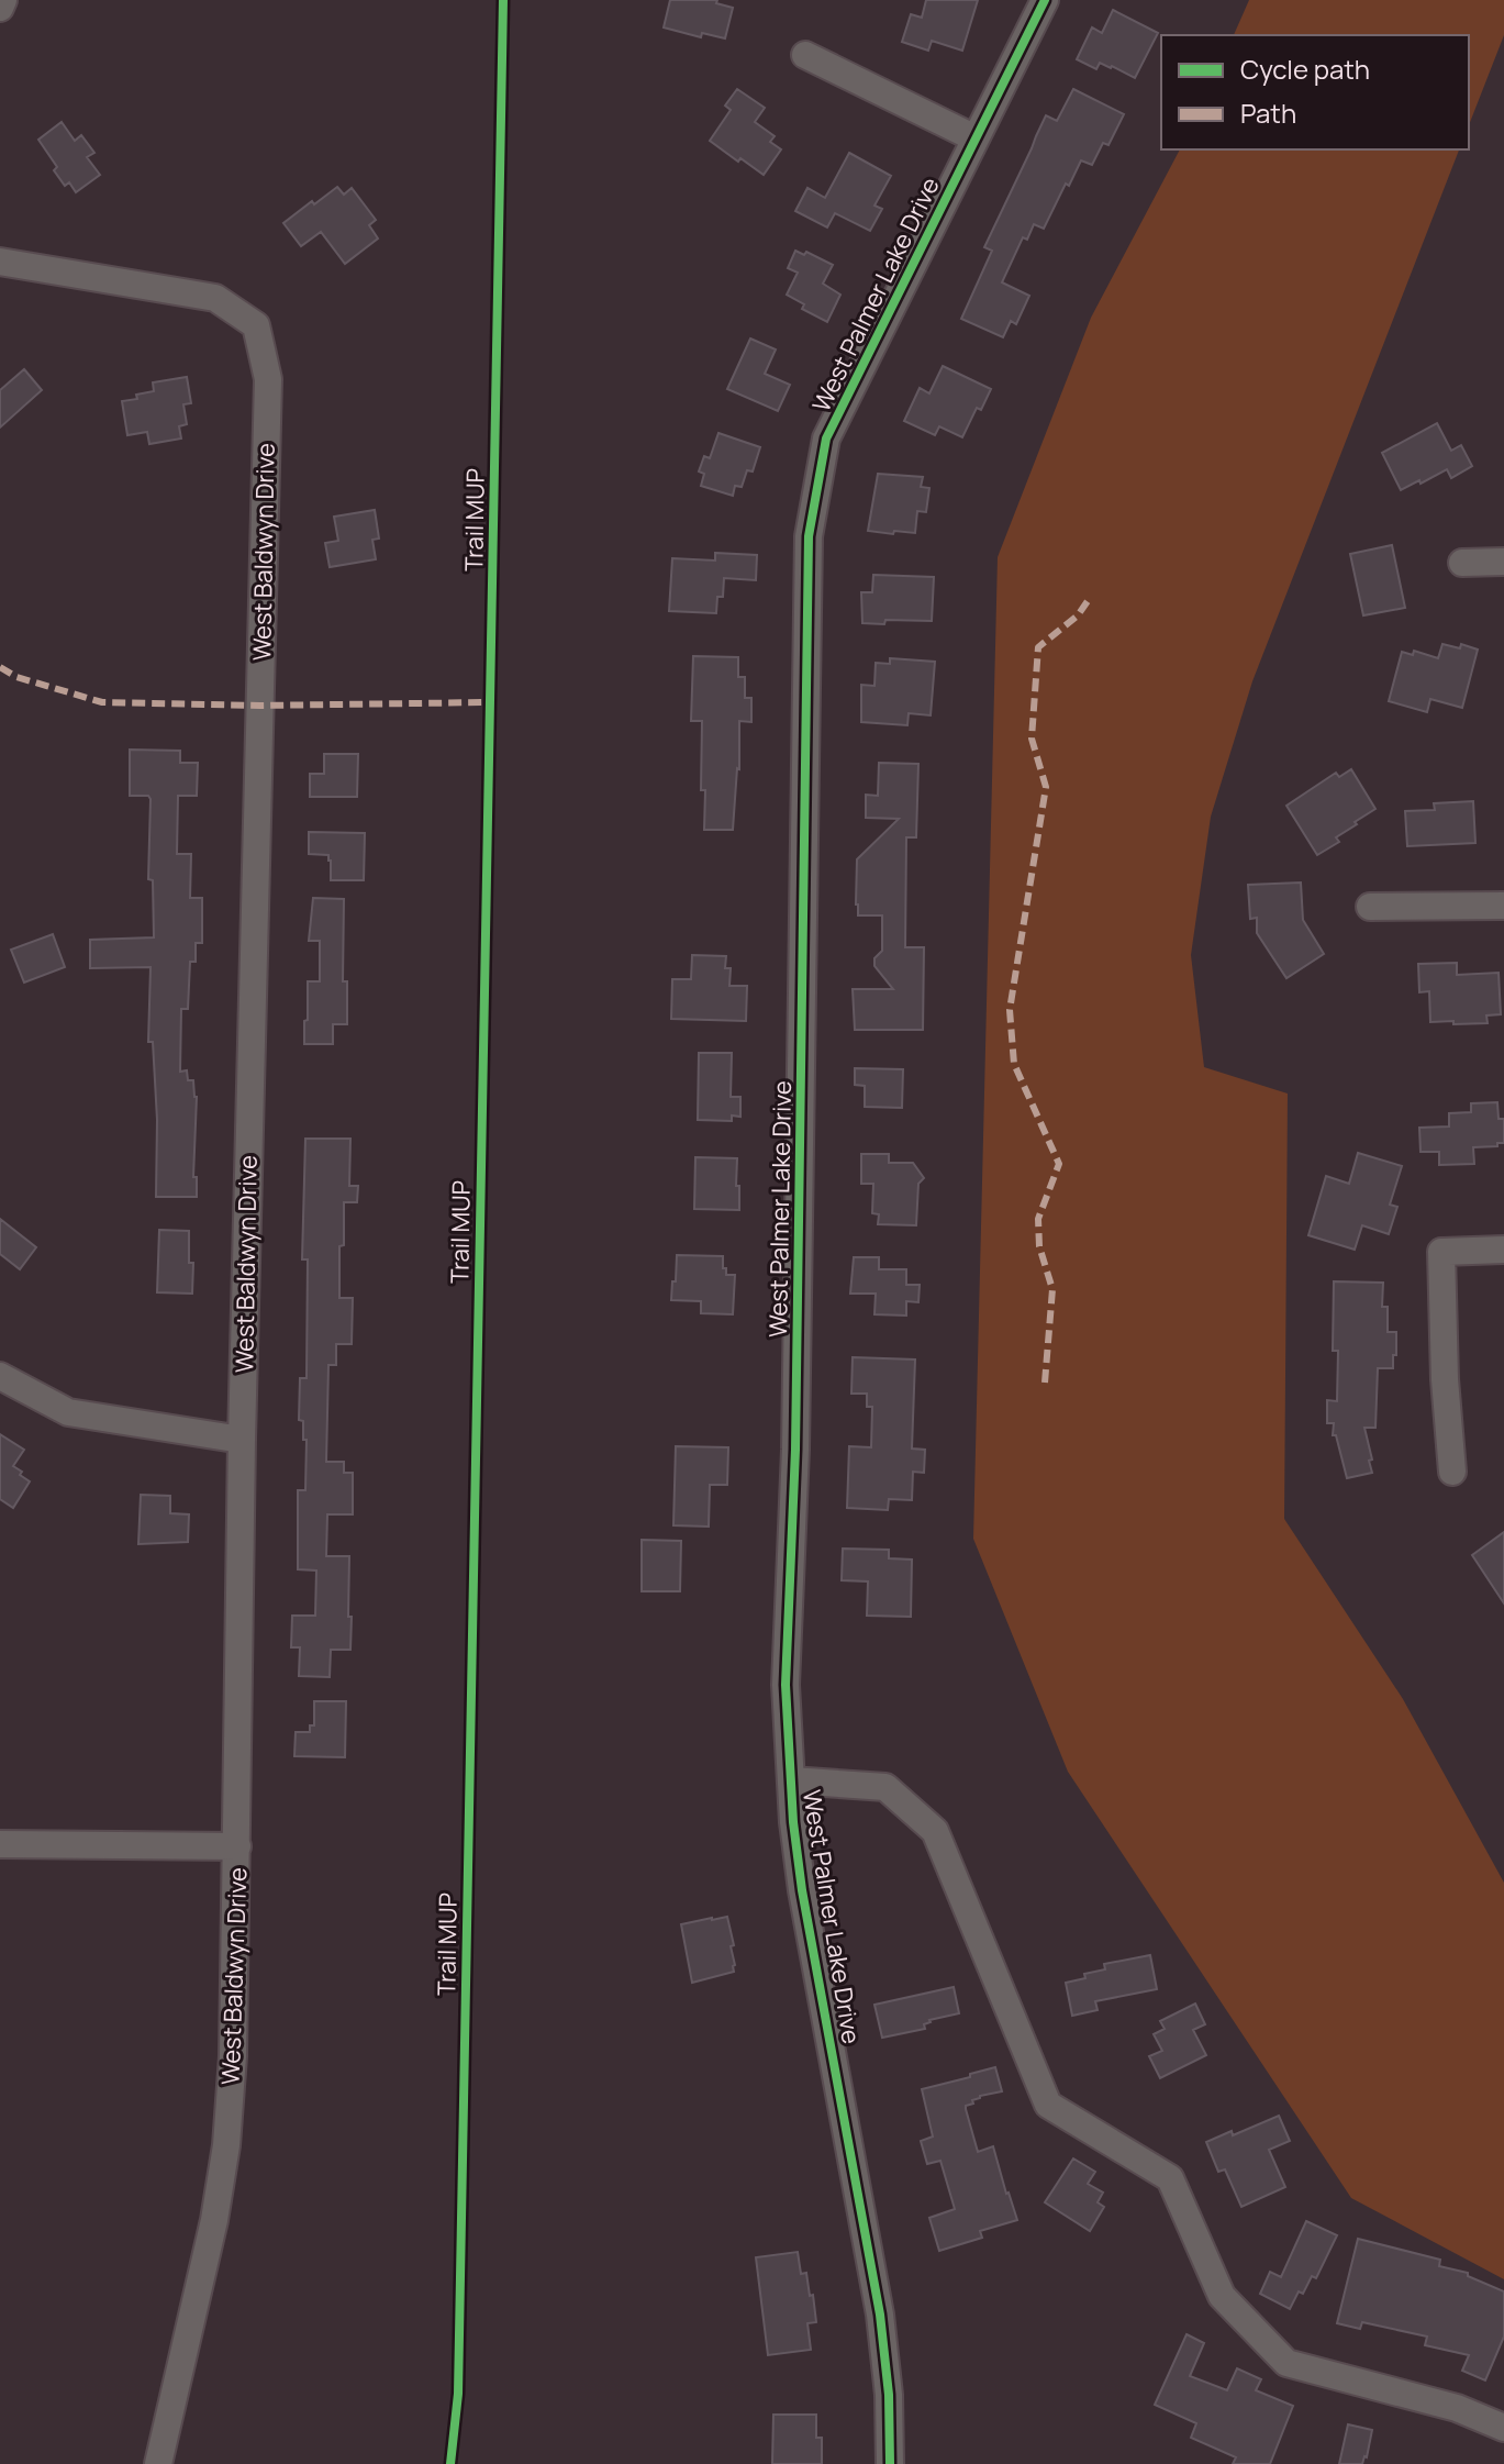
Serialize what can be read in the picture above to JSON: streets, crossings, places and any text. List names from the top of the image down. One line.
{"streets":{"street":["West Palmer Lake Drive","West Baldwyn Drive"],"cycle path":["Trail MUP"]},"legend":["Cycle path","Path"]}
